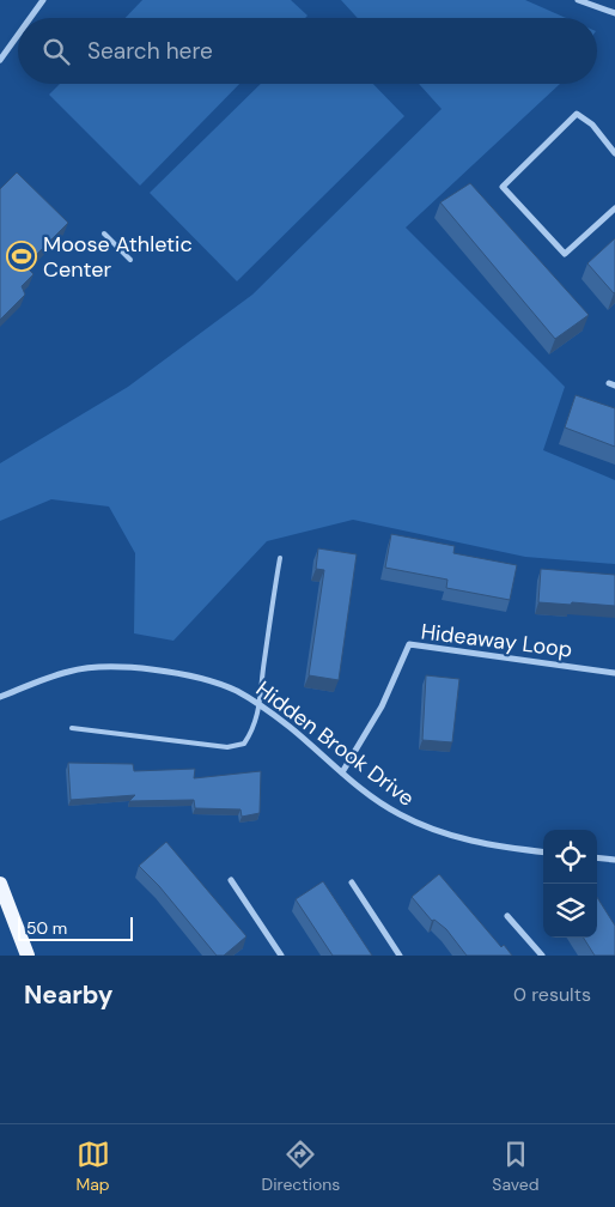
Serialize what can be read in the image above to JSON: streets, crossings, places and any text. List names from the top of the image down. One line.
{"streets":{"street":["Hideaway Loop","Hidden Brook Drive"]},"crossings":[["Hideaway Loop","Hidden Brook Drive"]],"places":{"sports":["Moose Athletic Center"]},"scale_bar":"50 m","page":{"search":"Search here","scale":"50 m","heading":["Nearby","0 results"],"nav":["Map","Directions","Saved"]}}
